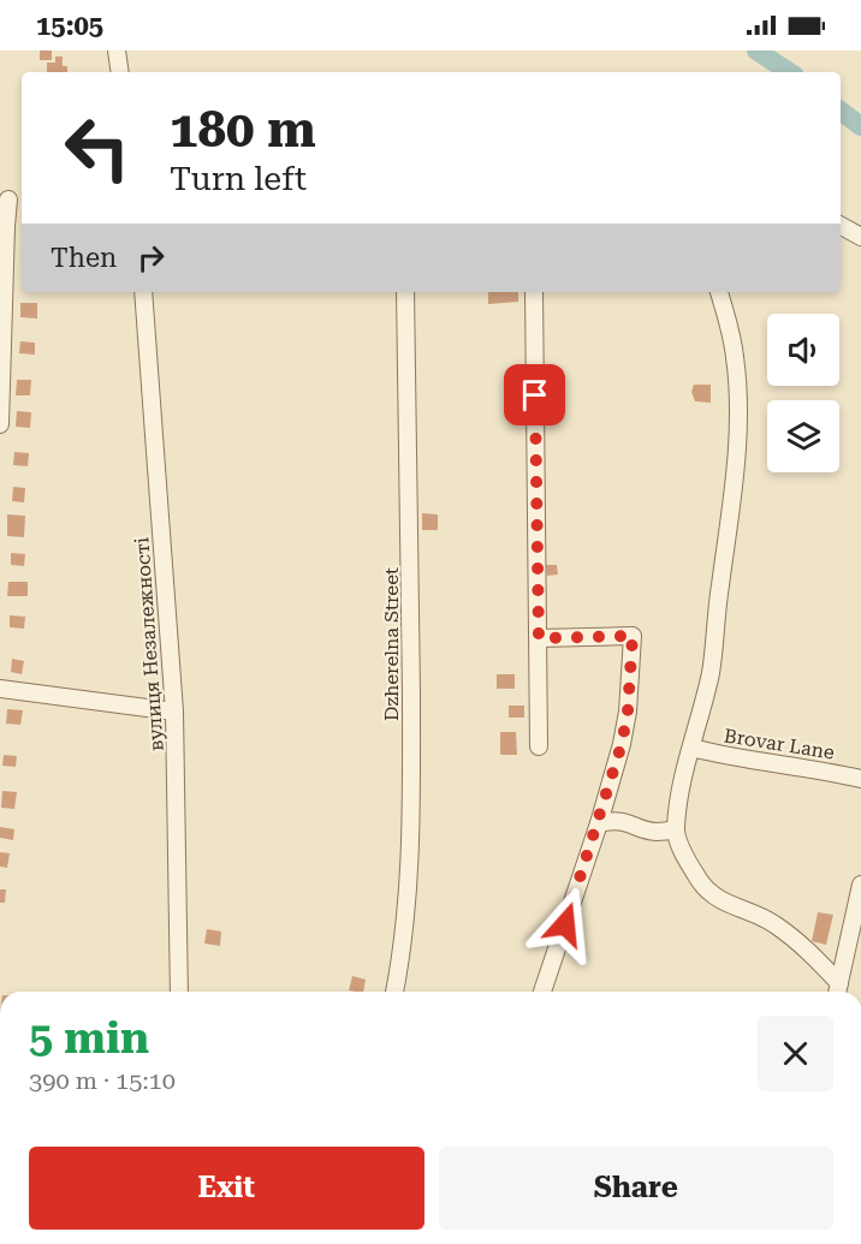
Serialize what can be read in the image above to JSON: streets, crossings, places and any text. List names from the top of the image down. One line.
{"streets":{"street":["вулиця Незалежності","Dzherelna Street","Brovar Lane"]},"page":{"status":"15:05","turn":["180 m","Turn left"],"then":"Then","heading":["5 min","390 m · 15:10"],"buttons":["Exit","Share"]}}
